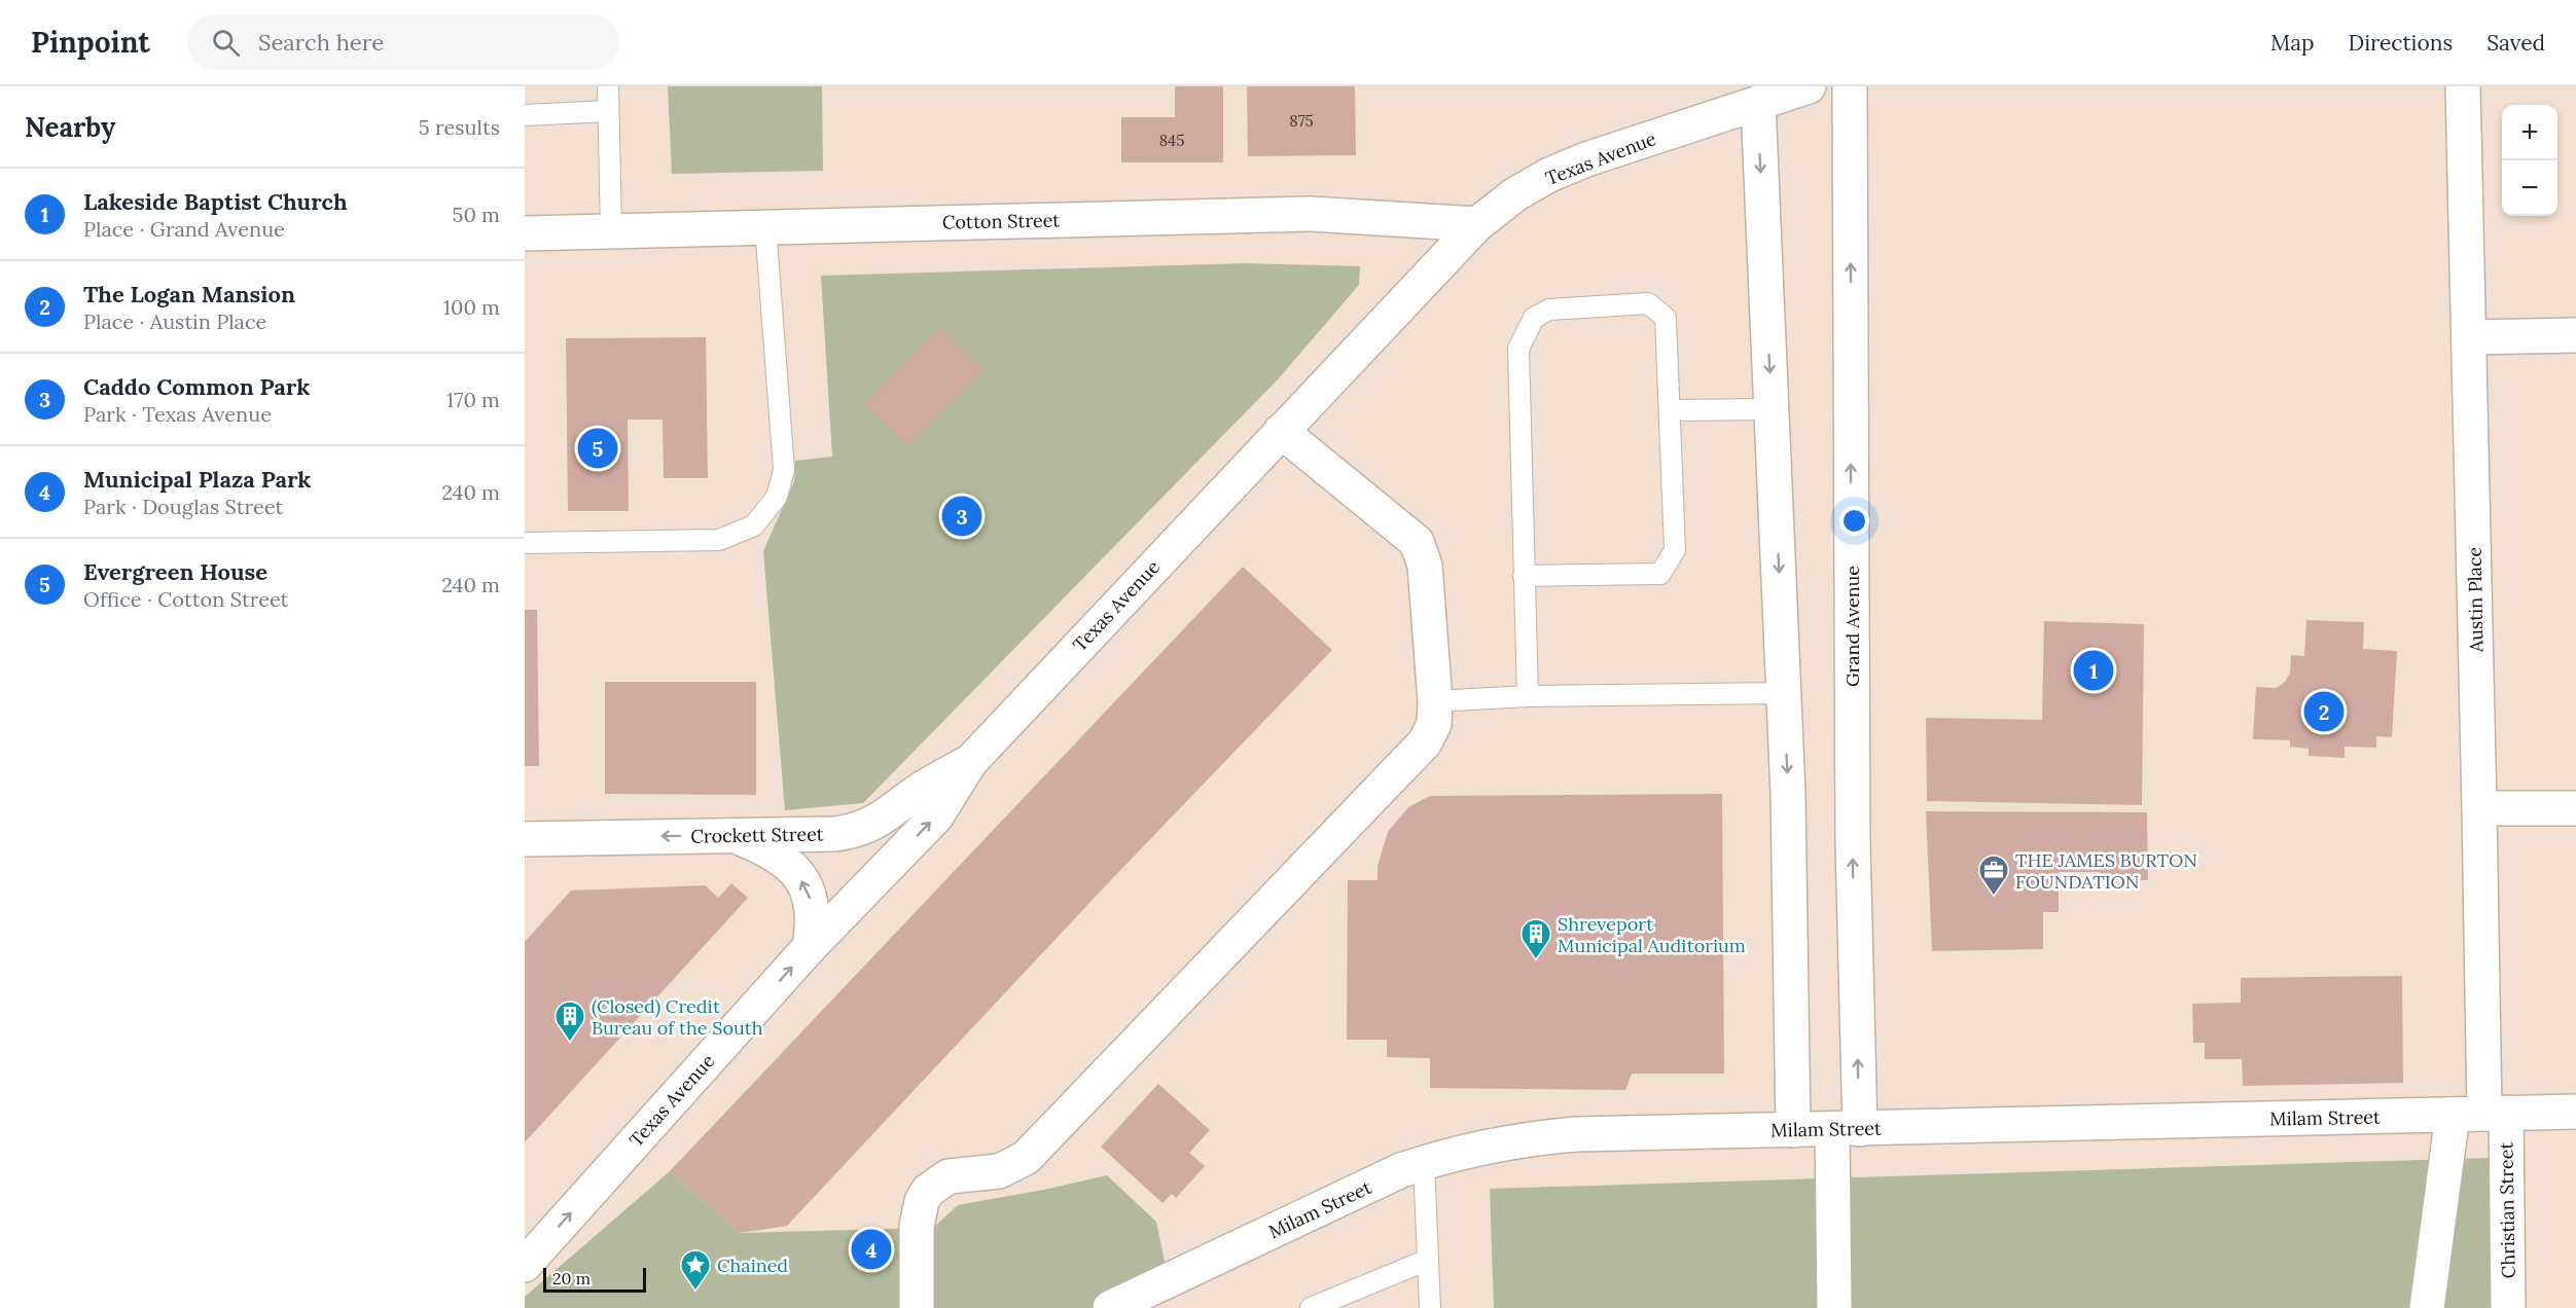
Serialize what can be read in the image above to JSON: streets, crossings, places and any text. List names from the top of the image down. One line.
{"streets":{"street":["Texas Avenue","Cotton Street","Austin Place","Grand Avenue","Crockett Street","Milam Street","Christian Street"]},"crossings":[["Texas Avenue","Cotton Street"],["Texas Avenue","Crockett Street"],["Austin Place","Milam Street"],["Austin Place","Christian Street"],["Grand Avenue","Milam Street"],["Milam Street","Christian Street"]],"one_way":["Crockett Street"],"places":{"office":["THE JAMES BURTON FOUNDATION"],"building":["Shreveport Municipal Auditorium","(Closed) Credit Bureau of the South"],"place":["Chained"]},"house_numbers":["875","845"],"scale_bar":"20 m","page":{"header":"Pinpoint","search":"Search here","nav":["Map","Directions","Saved"],"heading":["Nearby","5 results"],"map_buttons":["+","−"],"list":[{"mark":"1","name":"Lakeside Baptist Church","note":"Place · Grand Avenue","value":"50 m"},{"mark":"2","name":"The Logan Mansion","note":"Place · Austin Place","value":"100 m"},{"mark":"3","name":"Caddo Common Park","note":"Park · Texas Avenue","value":"170 m"},{"mark":"4","name":"Municipal Plaza Park","note":"Park · Douglas Street","value":"240 m"},{"mark":"5","name":"Evergreen House","note":"Office · Cotton Street","value":"240 m"}],"pins":["5","3","1","2","4"],"scale":"20 m"}}
